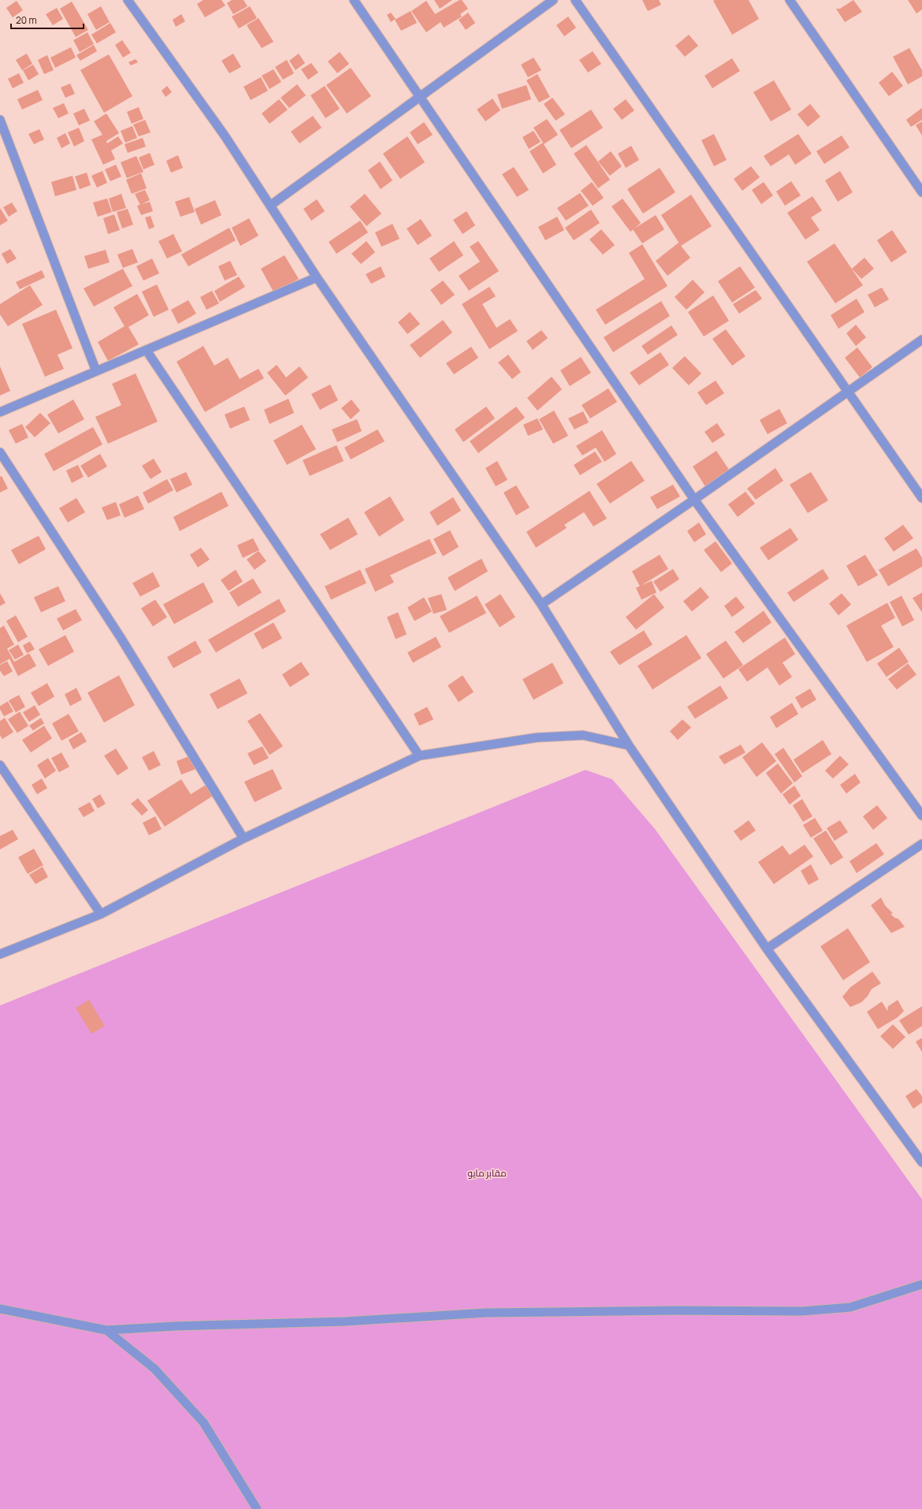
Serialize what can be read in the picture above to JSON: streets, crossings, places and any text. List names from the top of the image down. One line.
{"parks":["مقابر مايو"],"scale_bar":"20 m"}
